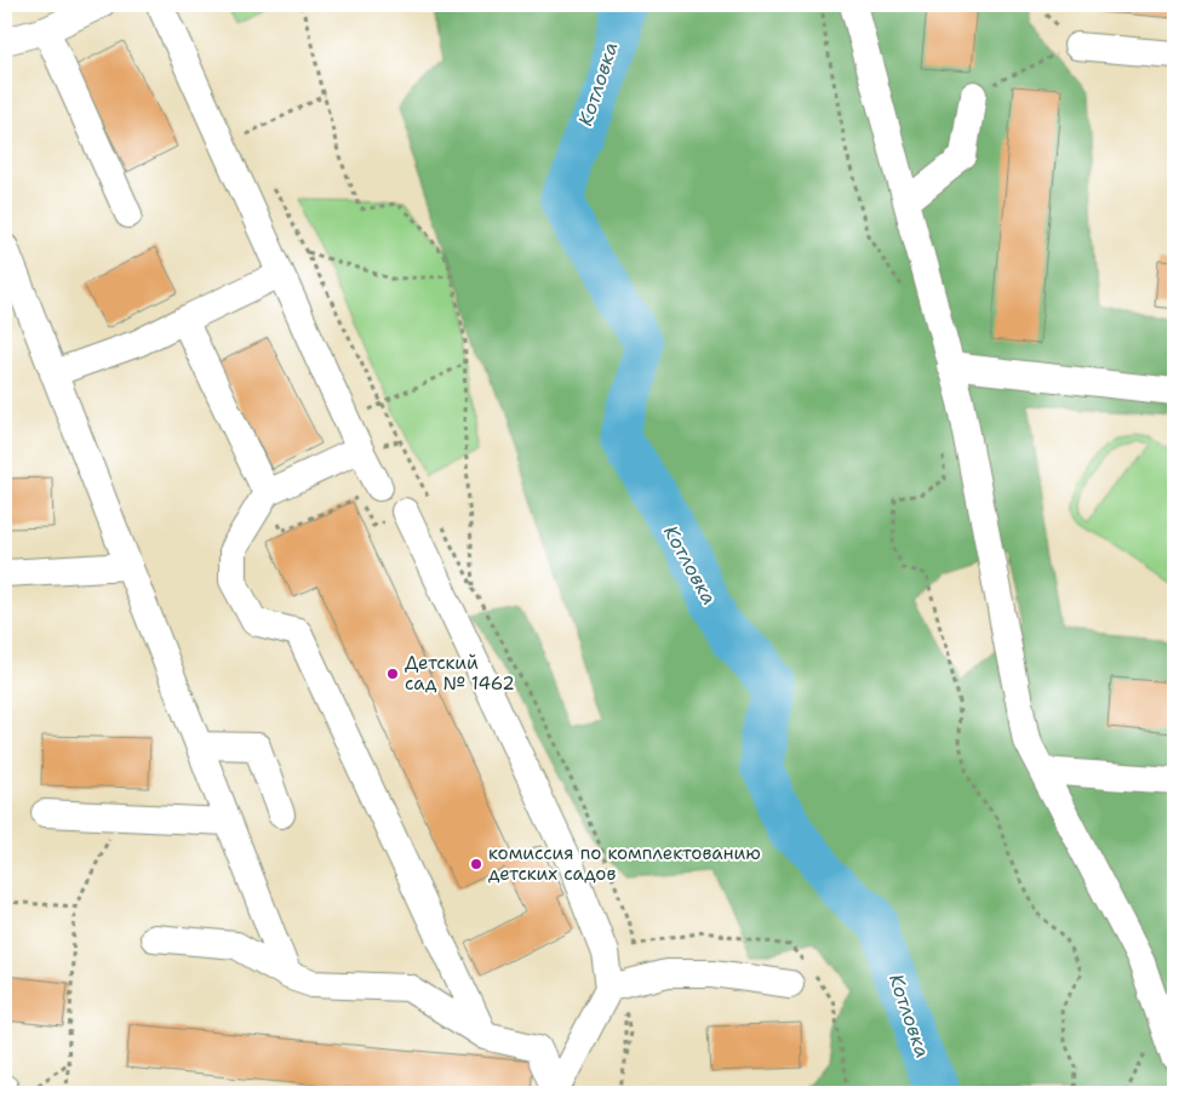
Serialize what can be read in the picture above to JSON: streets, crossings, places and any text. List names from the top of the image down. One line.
{"water":["Котловка"],"places":["Детский сад № 1462","комиссия по комплектованию детских садов"]}
